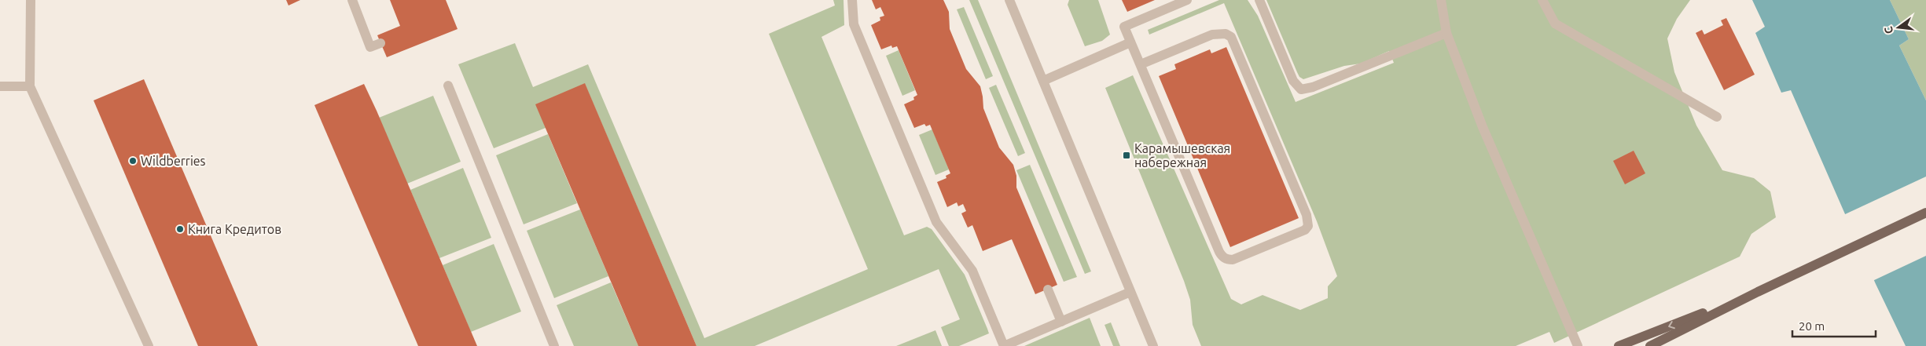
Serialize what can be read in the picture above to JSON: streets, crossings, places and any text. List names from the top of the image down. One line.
{"places":{"transit":["Карамышевская набережная"],"other":["Wildberries","Книга Кредитов"]},"scale_bar":"20 m","north":"left"}
